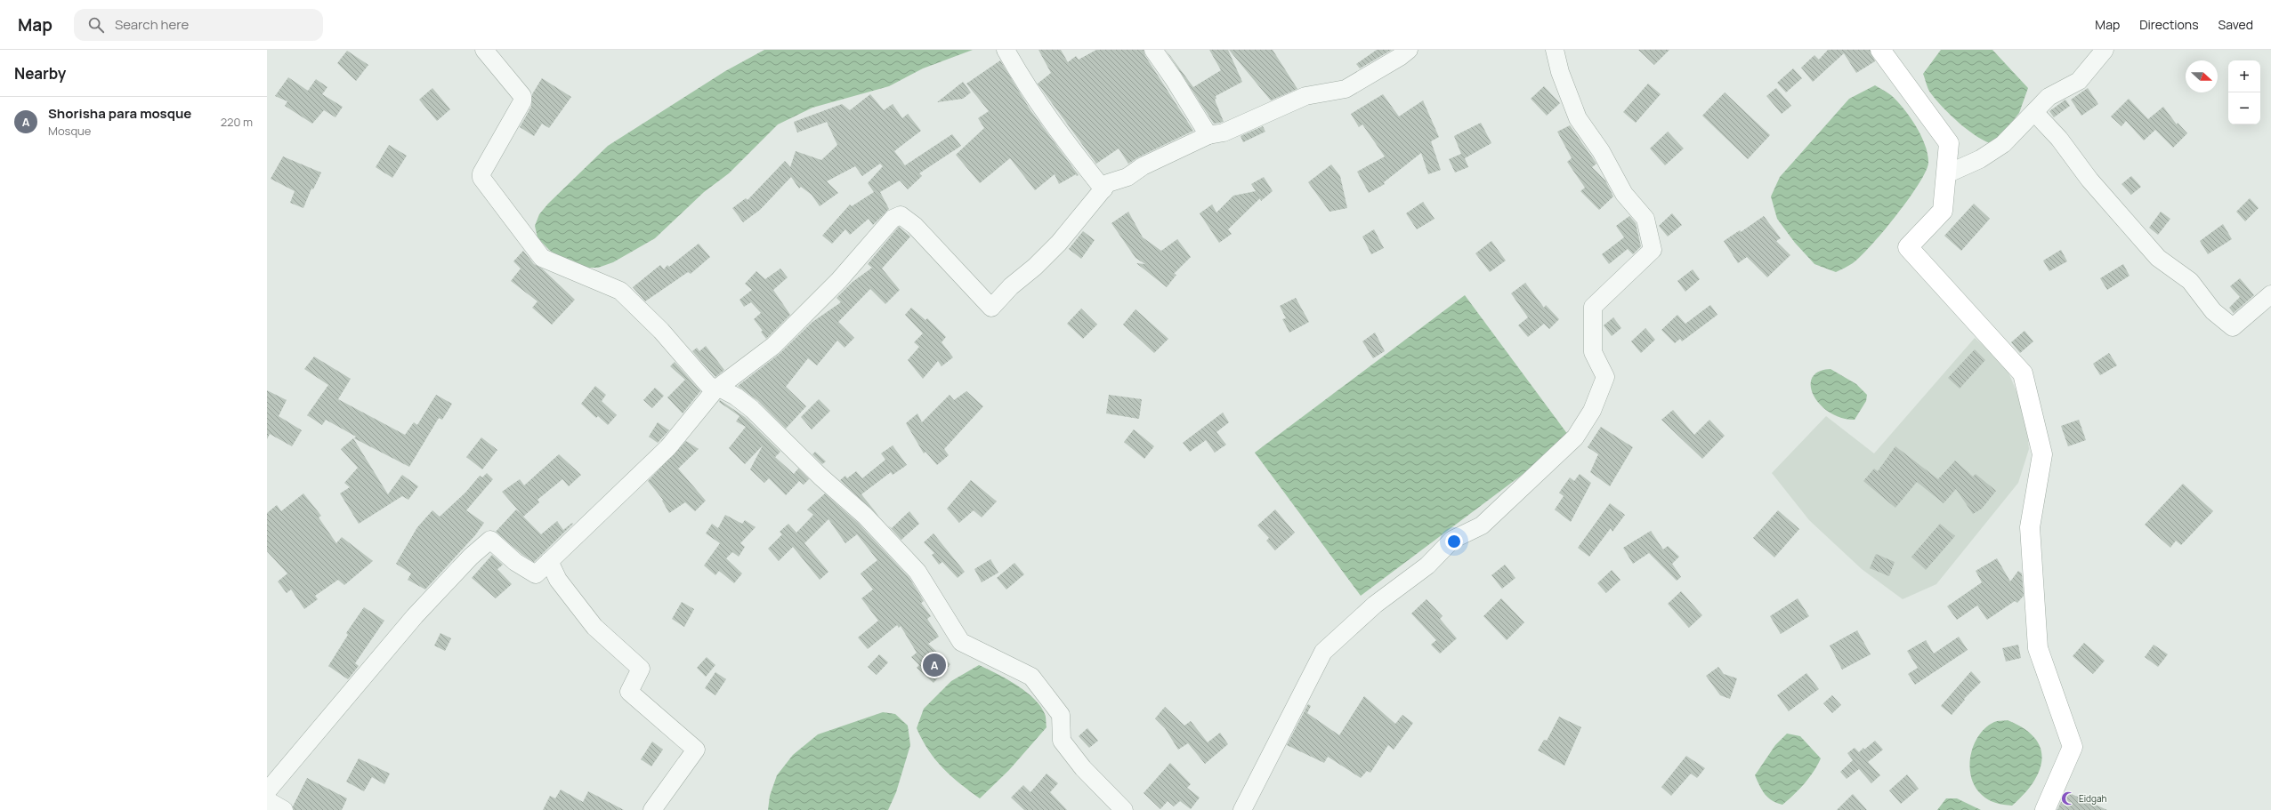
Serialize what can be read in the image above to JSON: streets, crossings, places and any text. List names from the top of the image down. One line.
{"places":{"mosque":["Eidgah"]},"north":"right","page":{"header":"Map","search":"Search here","nav":["Map","Directions","Saved"],"heading":"Nearby","map_buttons":["+","−"],"list":[{"mark":"A","name":"Shorisha para mosque","note":"Mosque","value":"220 m"}],"pins":"A"}}
